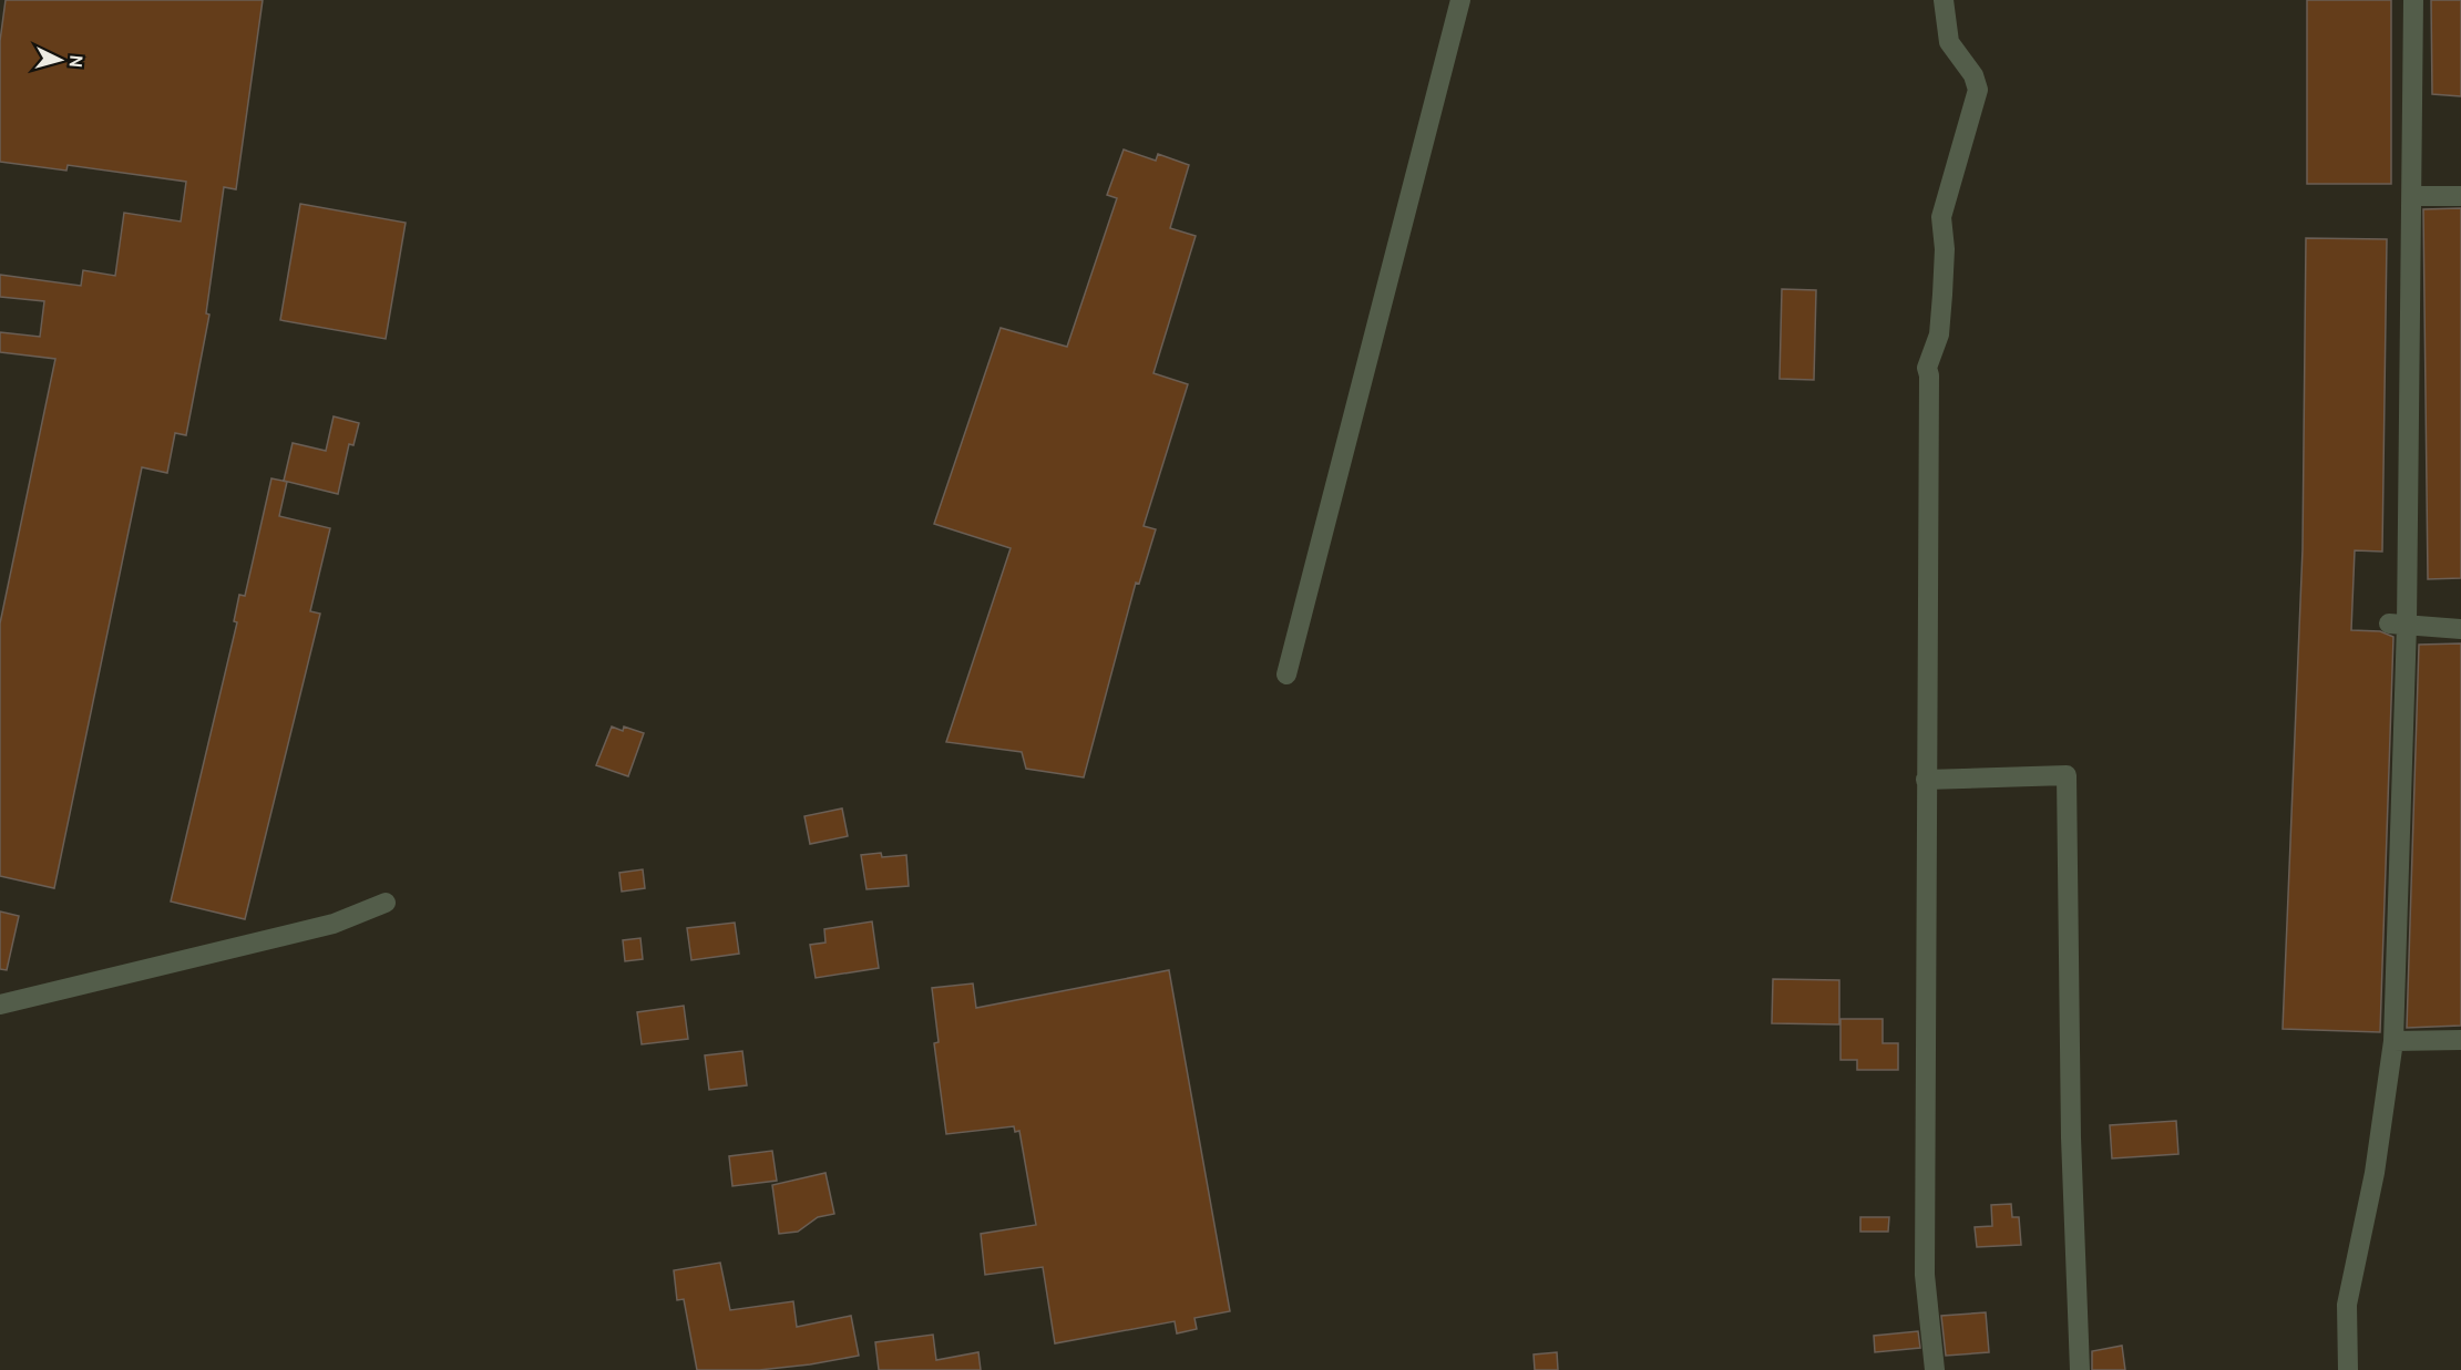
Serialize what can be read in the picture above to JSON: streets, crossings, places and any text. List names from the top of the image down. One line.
{"north":"right"}
